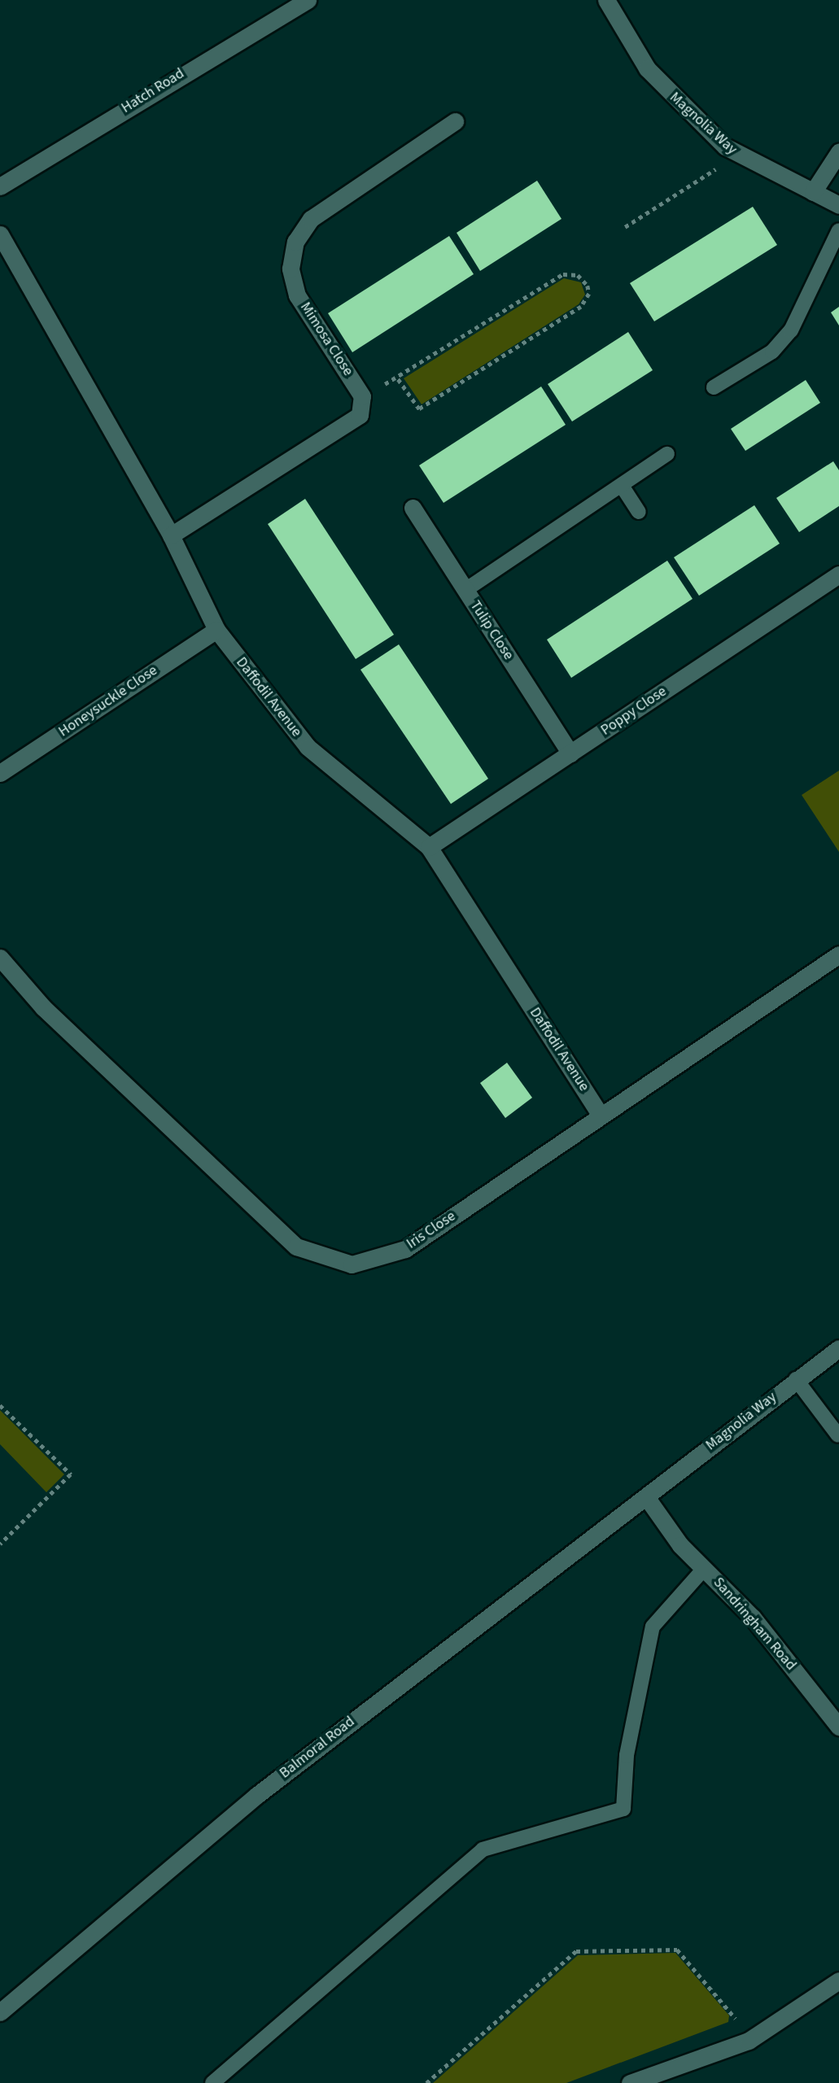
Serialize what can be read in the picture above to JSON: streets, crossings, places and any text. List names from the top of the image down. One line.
{"streets":{"street":["Hatch Road","Magnolia Way","Mimosa Close","Tulip Close","Daffodil Avenue","Honeysuckle Close","Poppy Close","Iris Close","Sandringham Road","Balmoral Road"]},"crossings":[["Magnolia Way","Sandringham Road"],["Magnolia Way","Balmoral Road"],["Tulip Close","Poppy Close"],["Daffodil Avenue","Honeysuckle Close"],["Daffodil Avenue","Poppy Close"],["Daffodil Avenue","Iris Close"],["Sandringham Road","Balmoral Road"]]}
